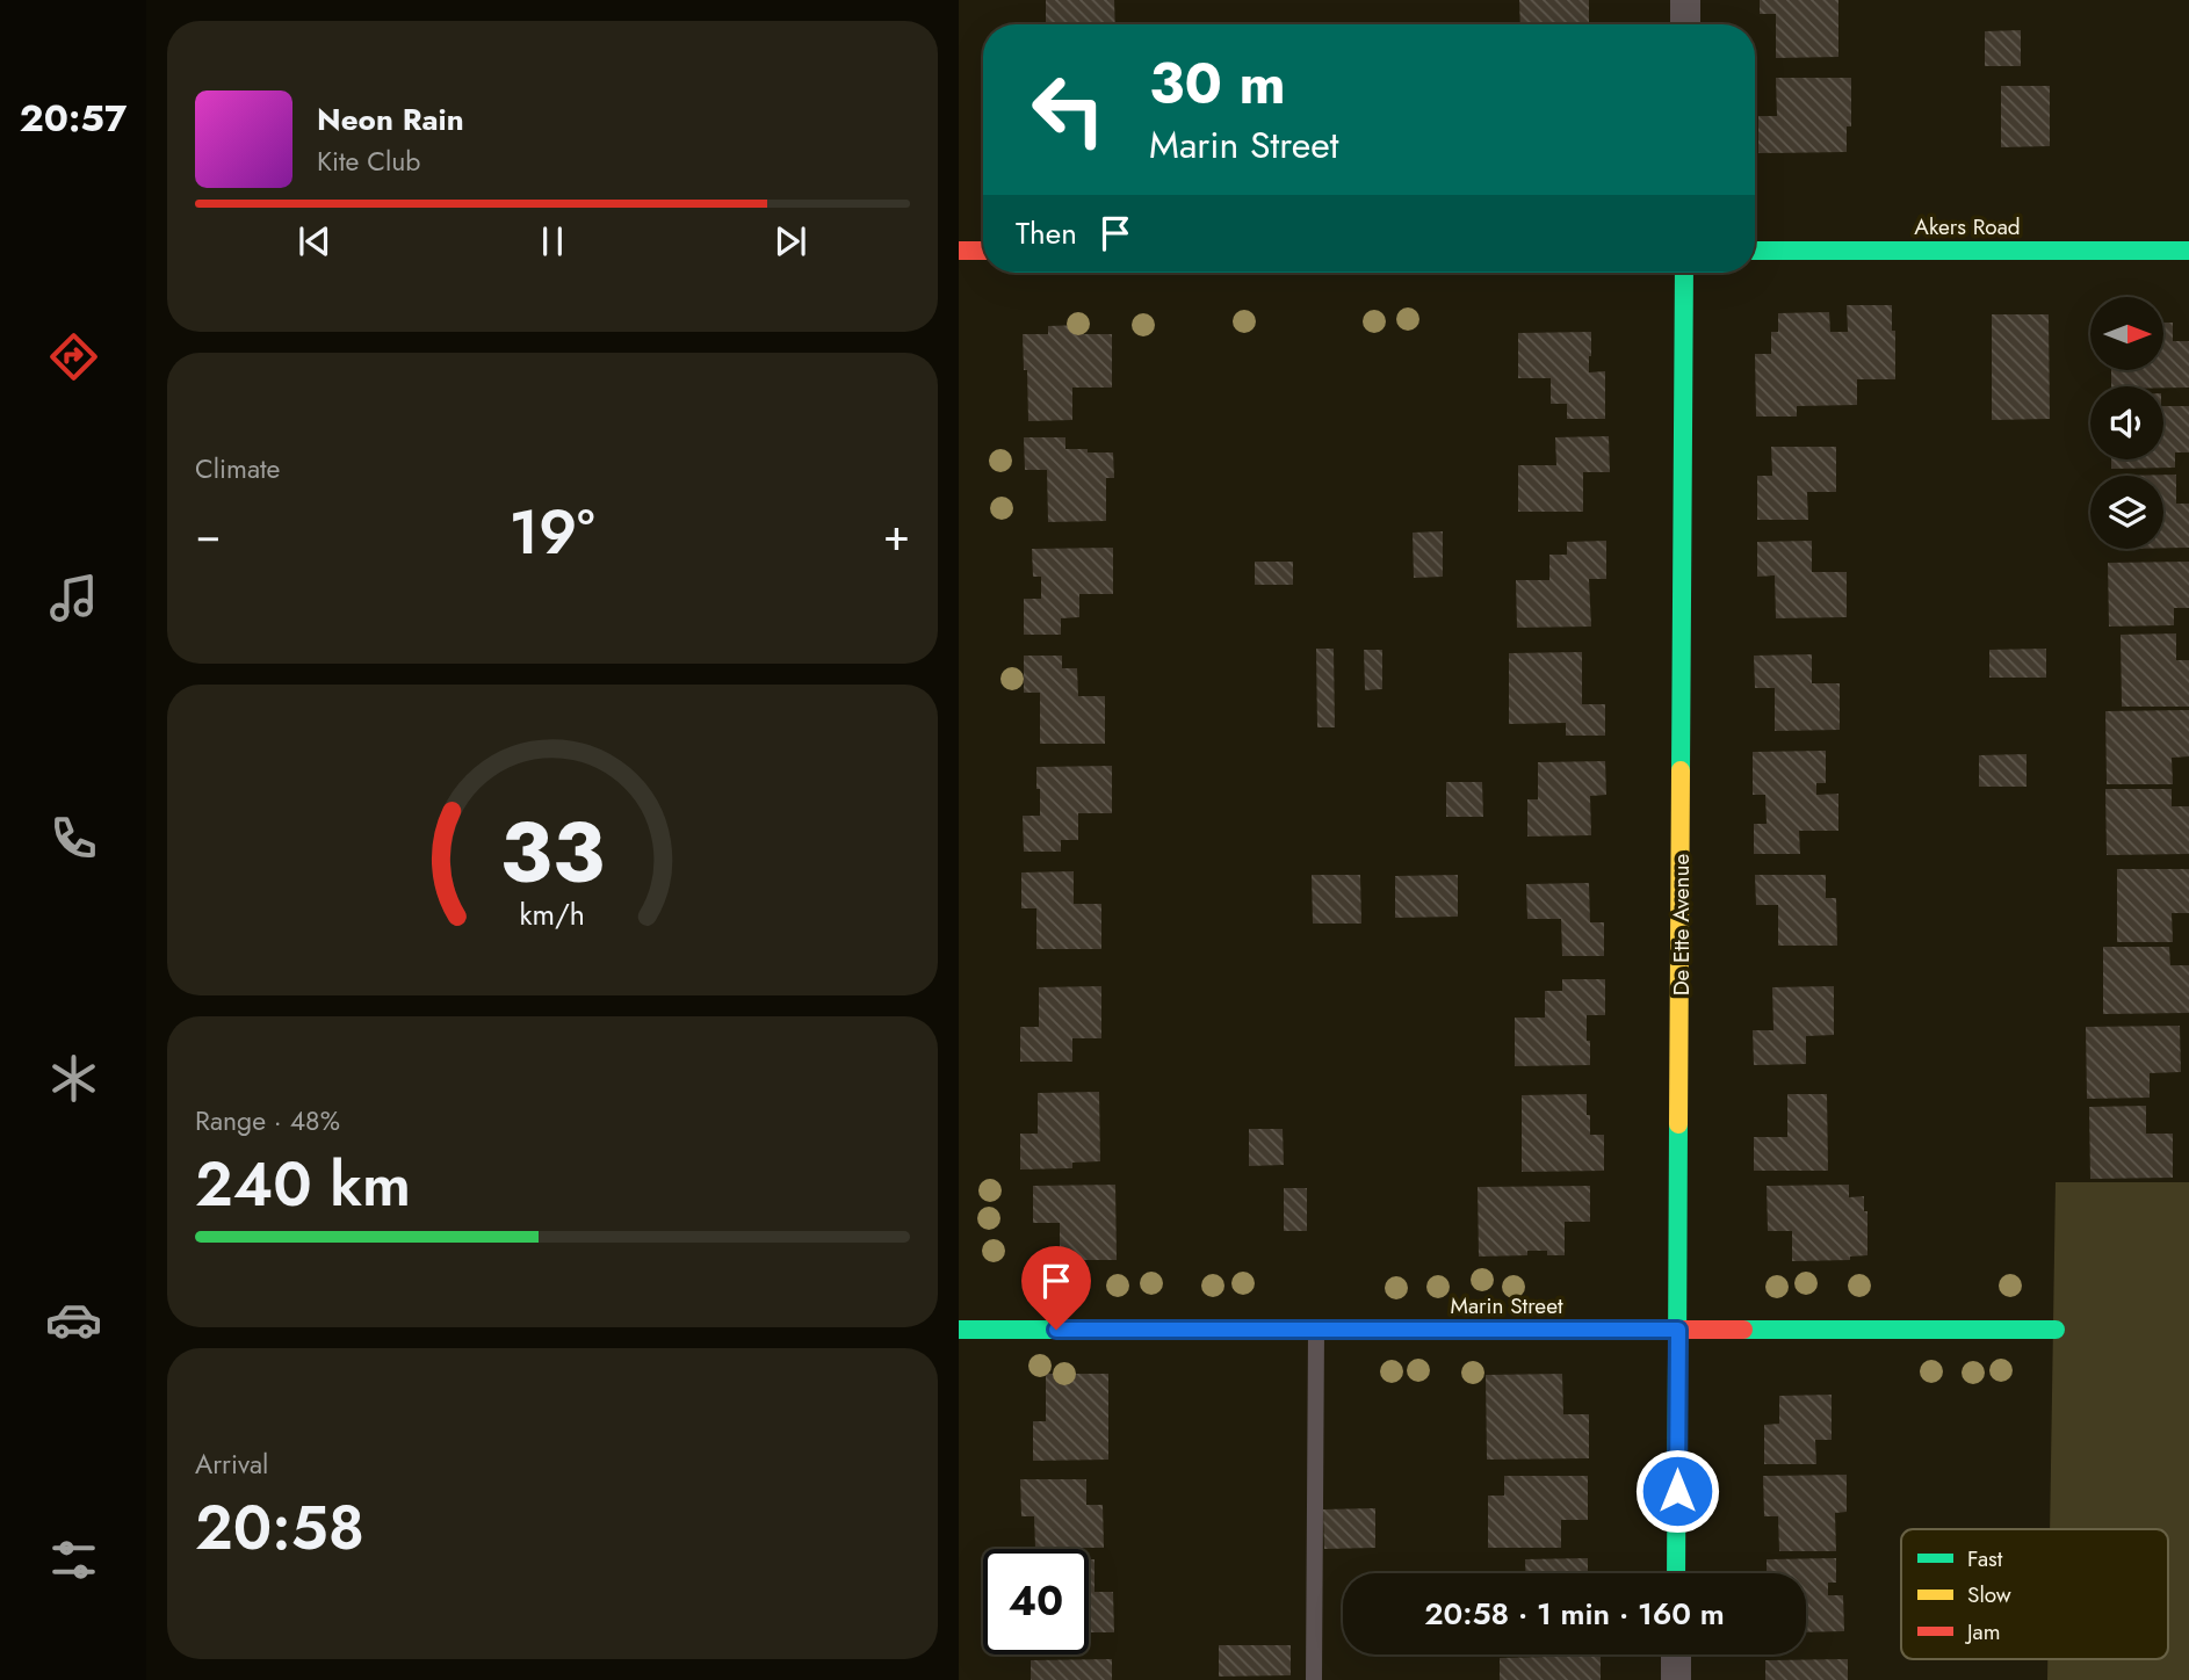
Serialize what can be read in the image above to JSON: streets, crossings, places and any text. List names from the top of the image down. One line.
{"streets":{"street":["Akers Road","De Ette Avenue","Marin Street"]},"crossings":[["De Ette Avenue","Marin Street"]],"legend":["Fast","Slow","Jam"],"north":"right","page":{"tabs":"20:57","turn":["30 m","Marin Street"],"song":["Neon Rain","Kite Club"],"then":"Then","tile":["Climate",["Range · 48%","240 km"],["Arrival","20:58"]],"heat":["−","19°","+"],"limit":"40","trip":"20:58 · 1 min · 160 m","gauge":["33","km/h"]}}
